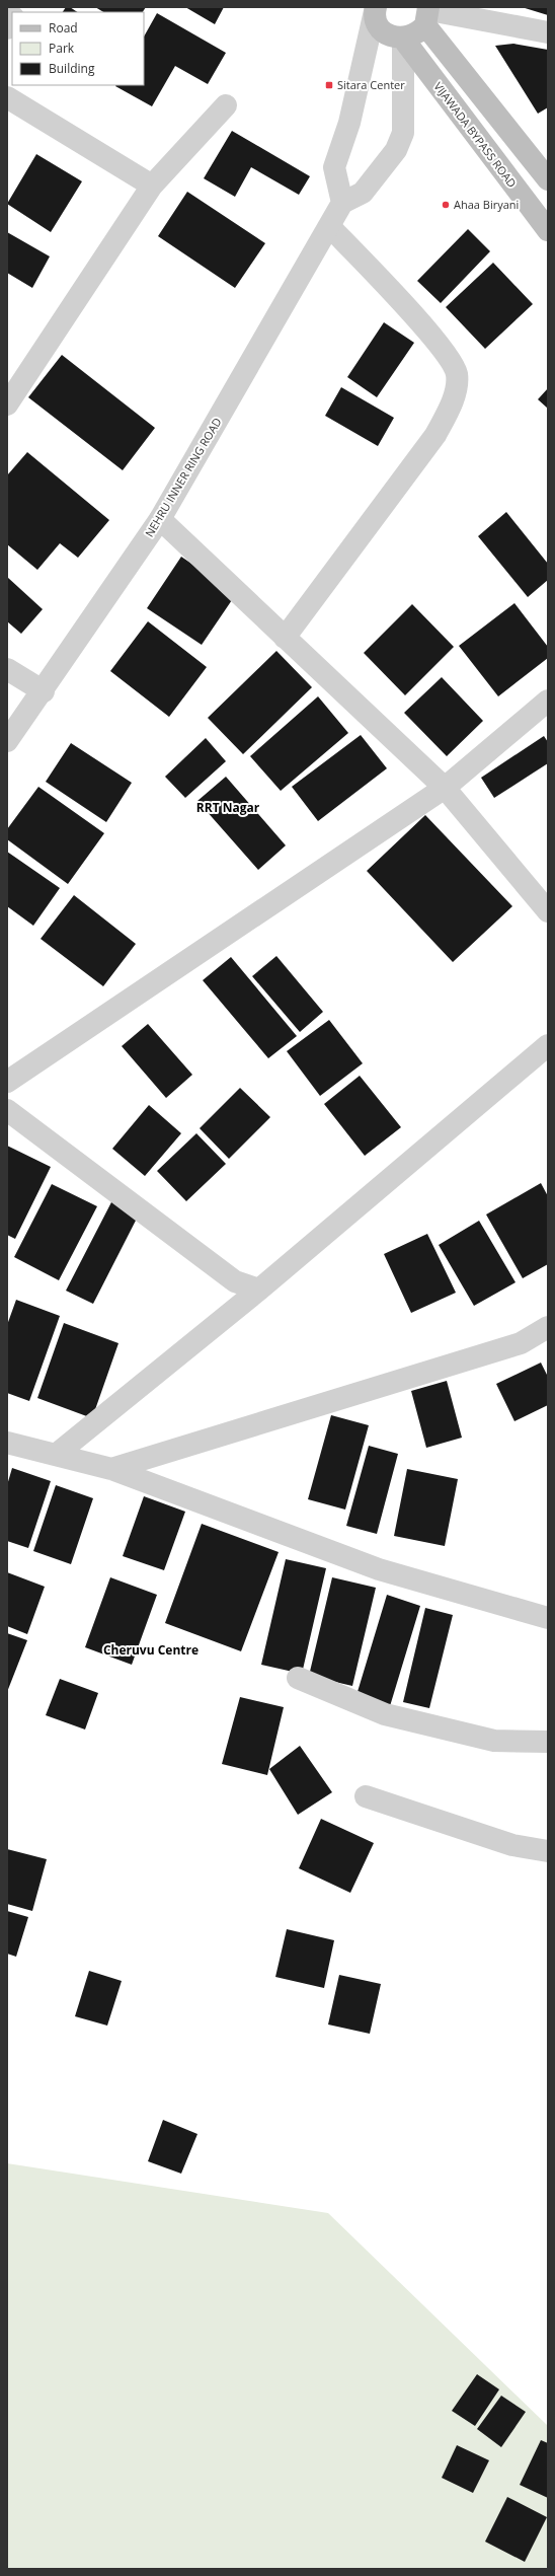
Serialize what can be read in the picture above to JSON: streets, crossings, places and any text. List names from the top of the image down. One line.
{"streets":{"main road":["VIJAWADA BYPASS ROAD"],"street":["NEHRU INNER RING ROAD"]},"districts":["RRT Nagar","Cheruvu Centre"],"places":{"transit":["Sitara Center"],"other":["Ahaa Biryani"]},"legend":["Road","Park","Building"]}
